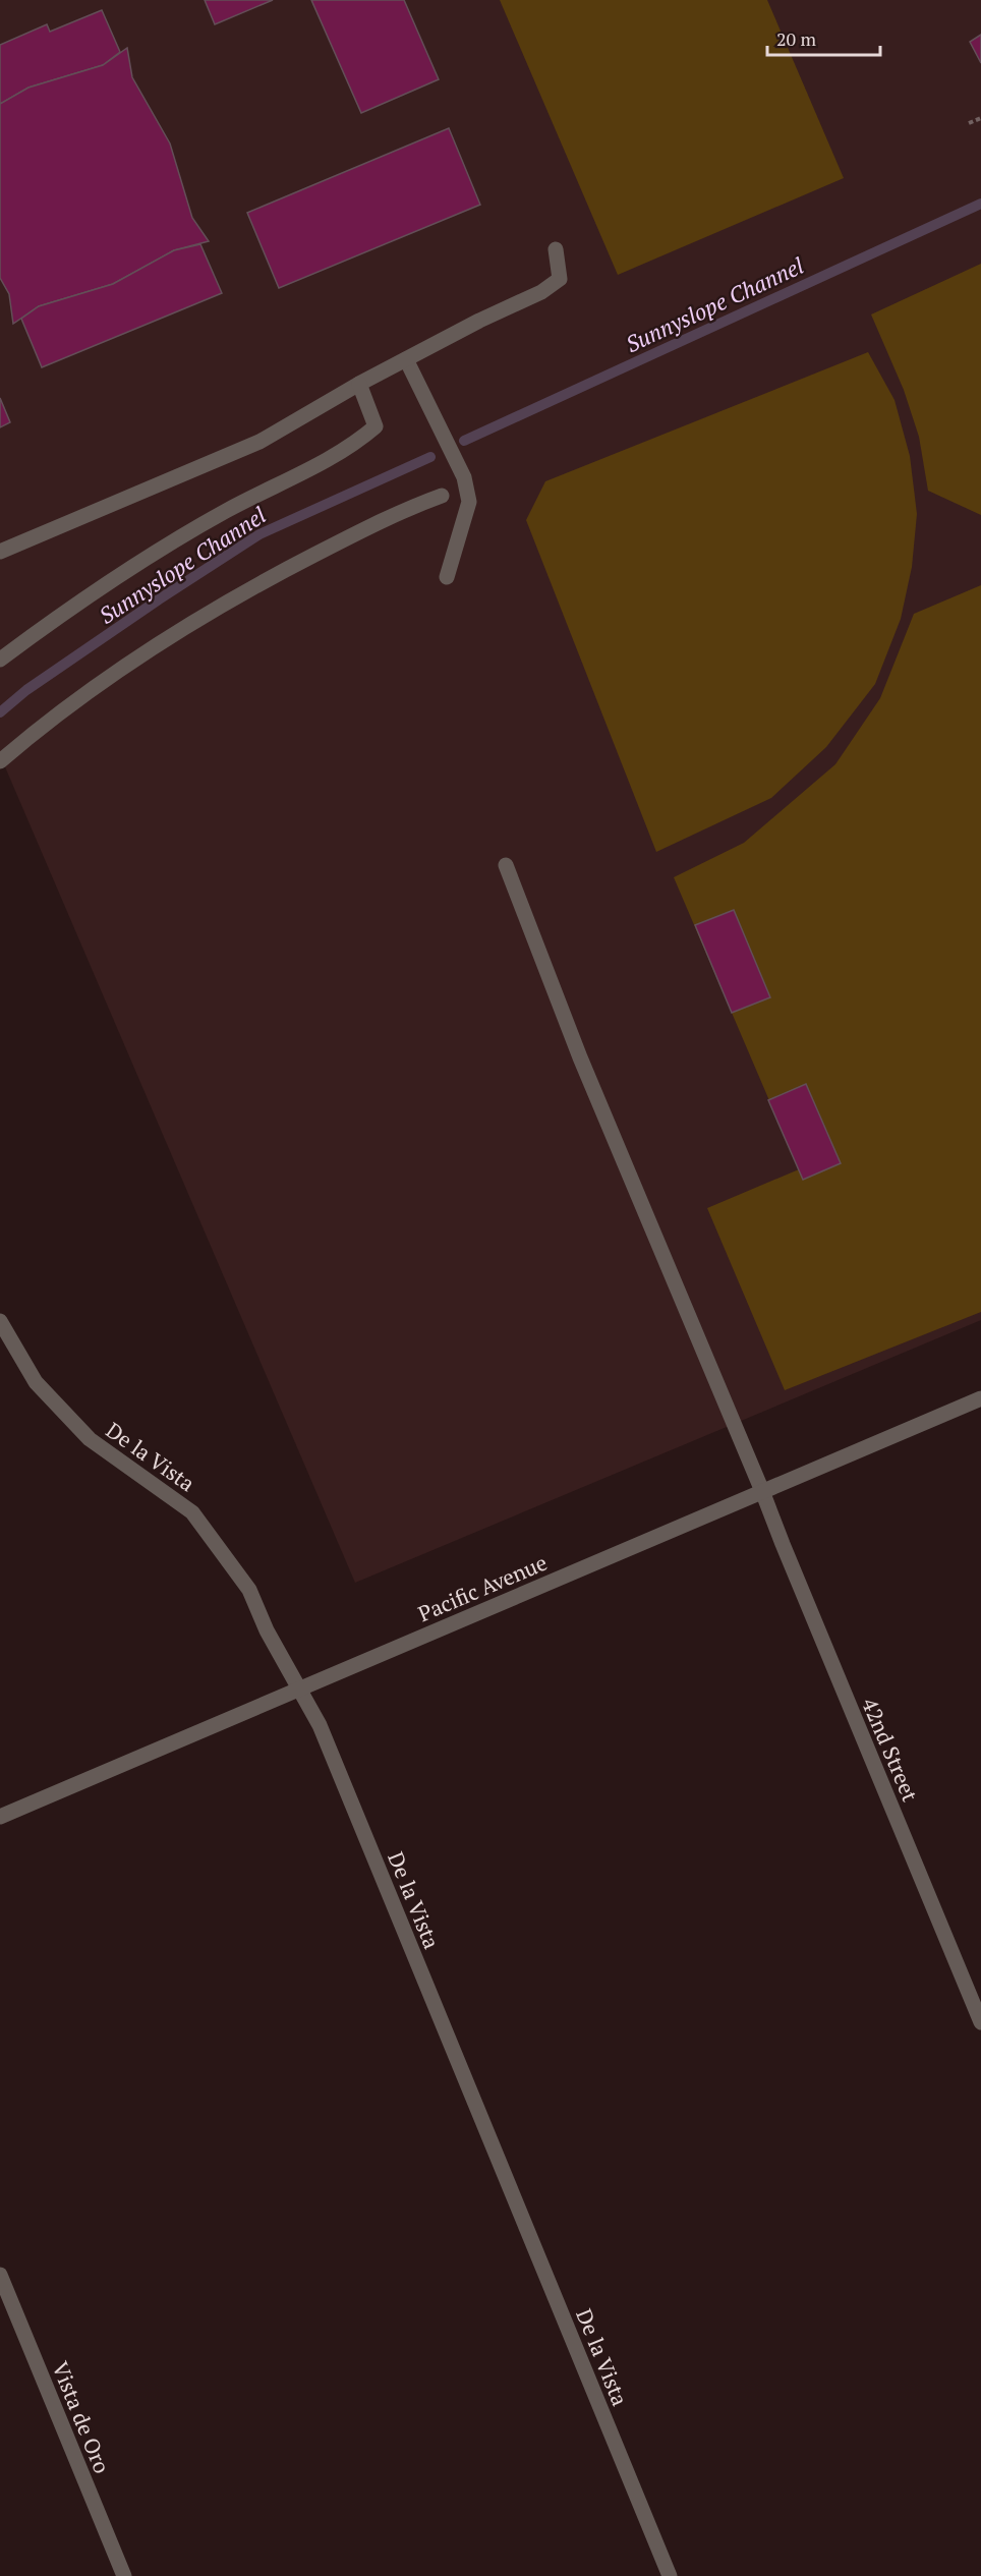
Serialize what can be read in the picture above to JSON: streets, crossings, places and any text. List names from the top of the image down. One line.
{"streets":{"street":["De la Vista","Pacific Avenue","42nd Street","Vista de Oro"]},"crossings":[["De la Vista","Pacific Avenue"],["Pacific Avenue","42nd Street"]],"water":["Sunnyslope Channel"],"scale_bar":"20 m"}
